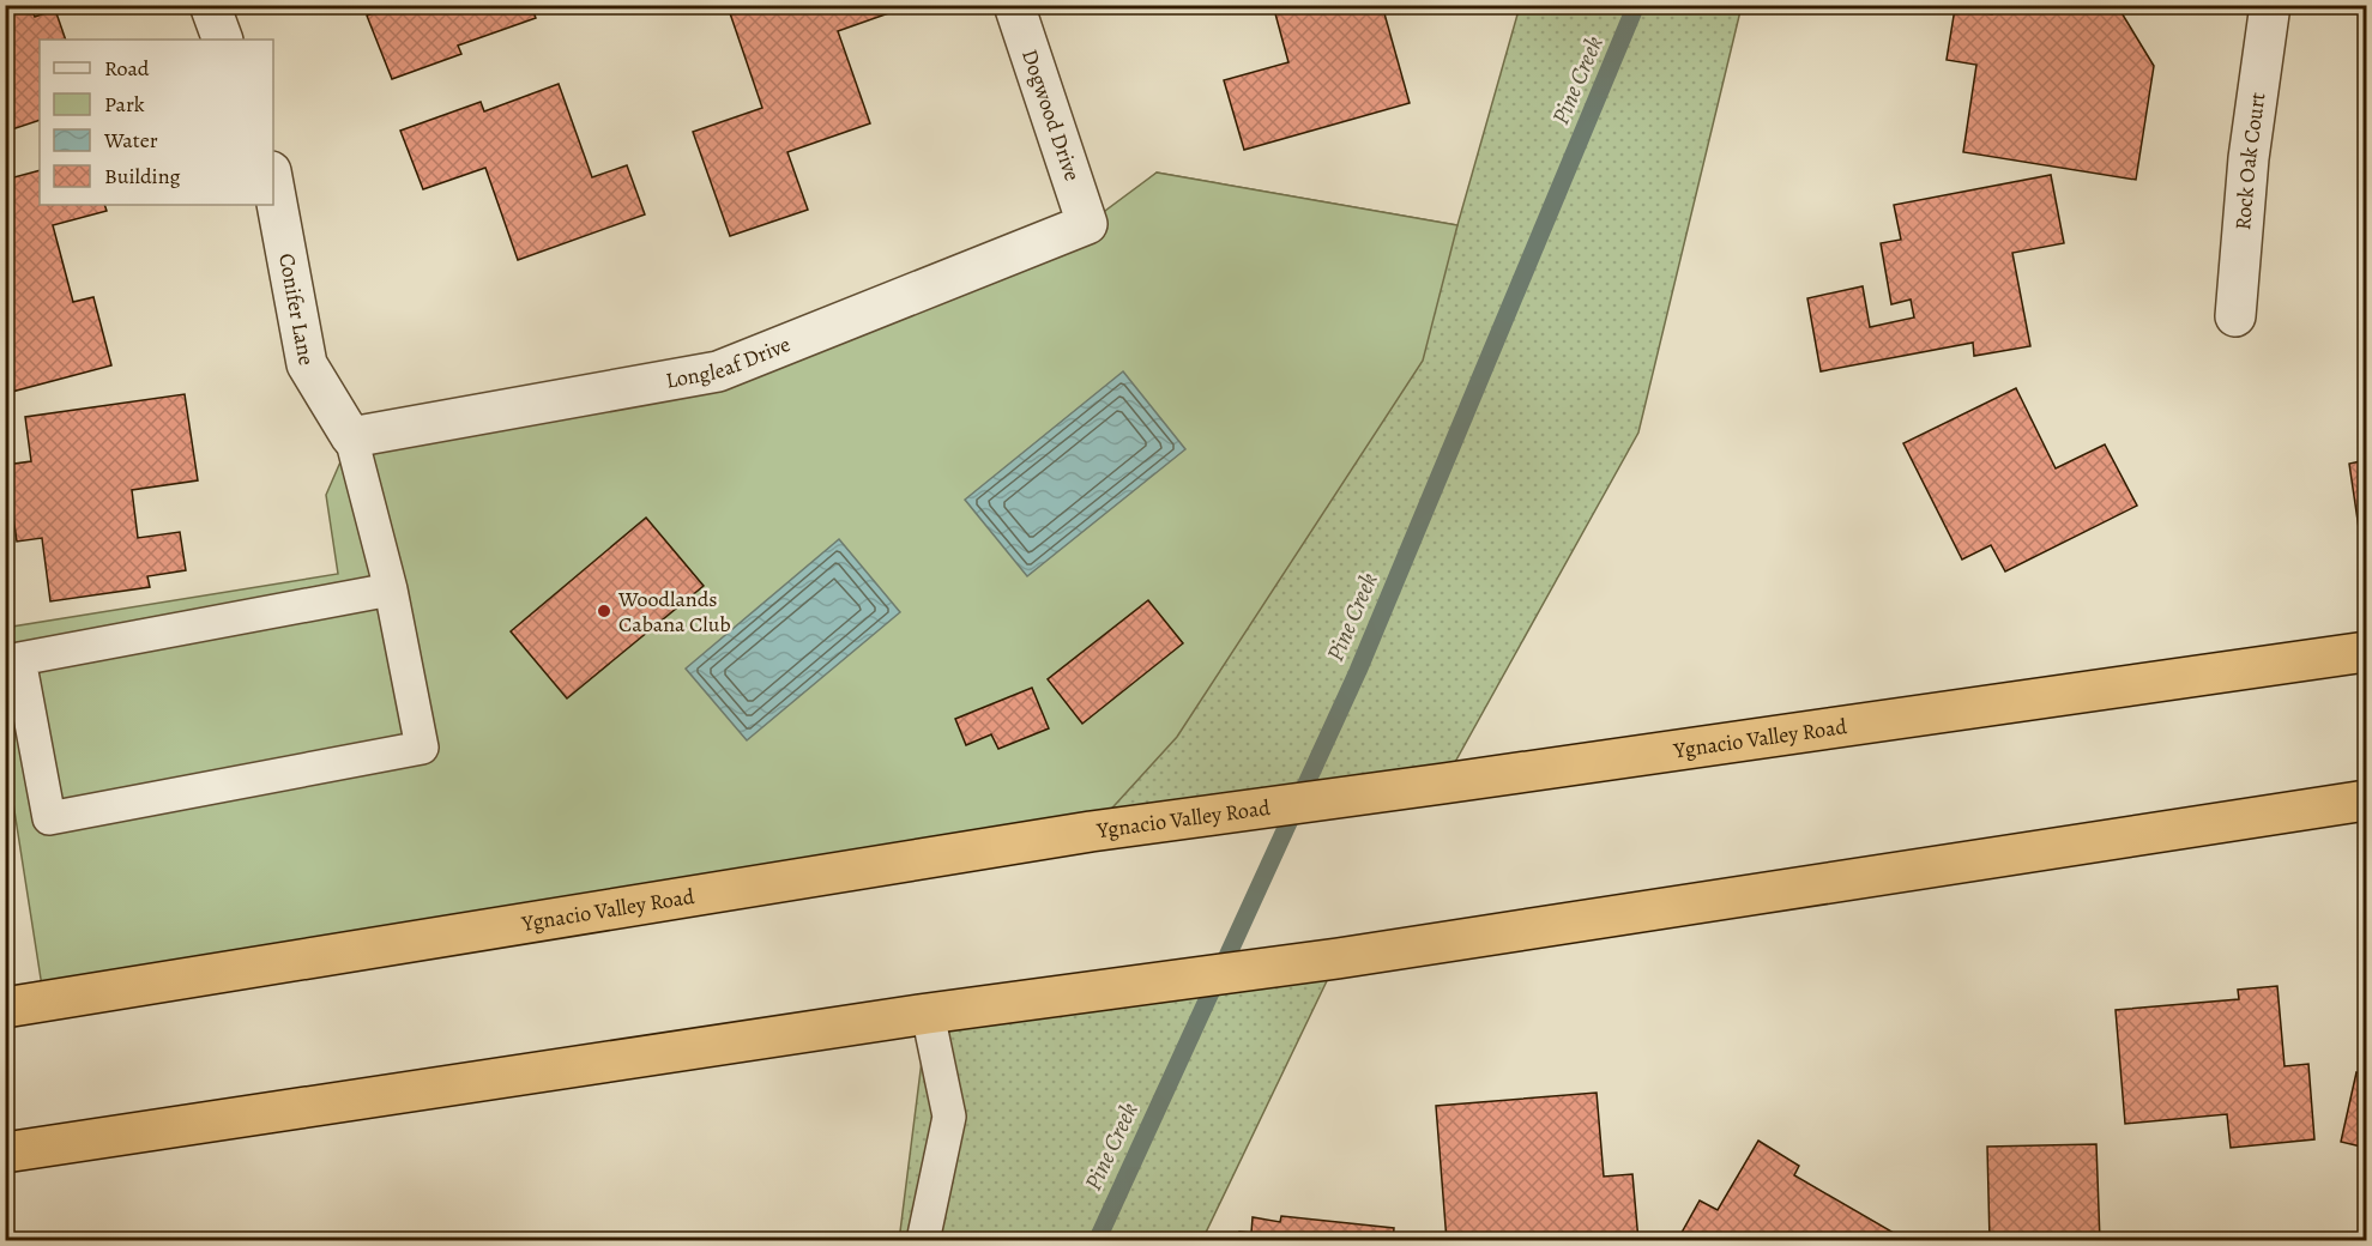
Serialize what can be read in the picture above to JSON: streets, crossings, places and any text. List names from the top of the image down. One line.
{"streets":{"highway":["Ygnacio Valley Road"],"street":["Dogwood Drive","Rock Oak Court","Conifer Lane","Longleaf Drive"]},"crossings":[["Dogwood Drive","Longleaf Drive"],["Conifer Lane","Longleaf Drive"]],"water":["Pine Creek"],"places":["Woodlands Cabana Club"],"legend":["Road","Park","Water","Building"]}
